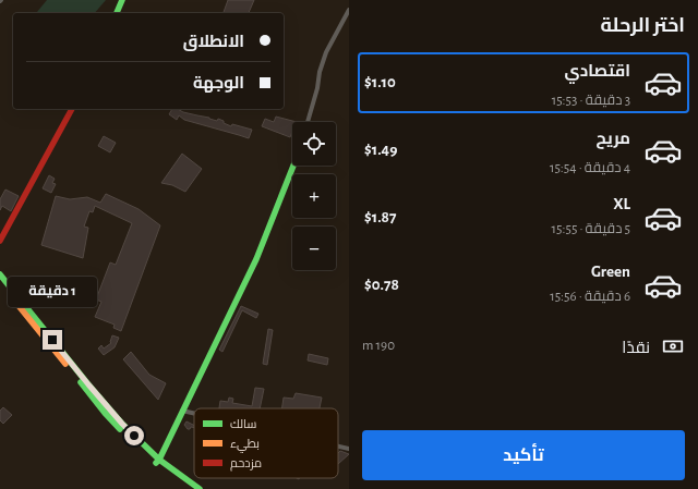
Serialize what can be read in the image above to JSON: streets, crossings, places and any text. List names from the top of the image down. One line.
{"legend":["سالك","بطيء","مزدحم"],"page":{"heading":"اختر الرحلة","banner":["الانطلاق","الوجهة"],"list":[{"name":"اقتصادي","note":"3 دقيقة · 15:53","value":"$1.10"},{"name":"مريح","note":"4 دقيقة · 15:54","value":"$1.49"},{"name":"XL","note":"5 دقيقة · 15:55","value":"$1.87"},{"name":"Green","note":"6 دقيقة · 15:56","value":"$0.78"}],"map_buttons":["+","−"],"bubble":"1 دقيقة","pay":["نقدًا","190 m"],"buttons":"تأكيد"}}
